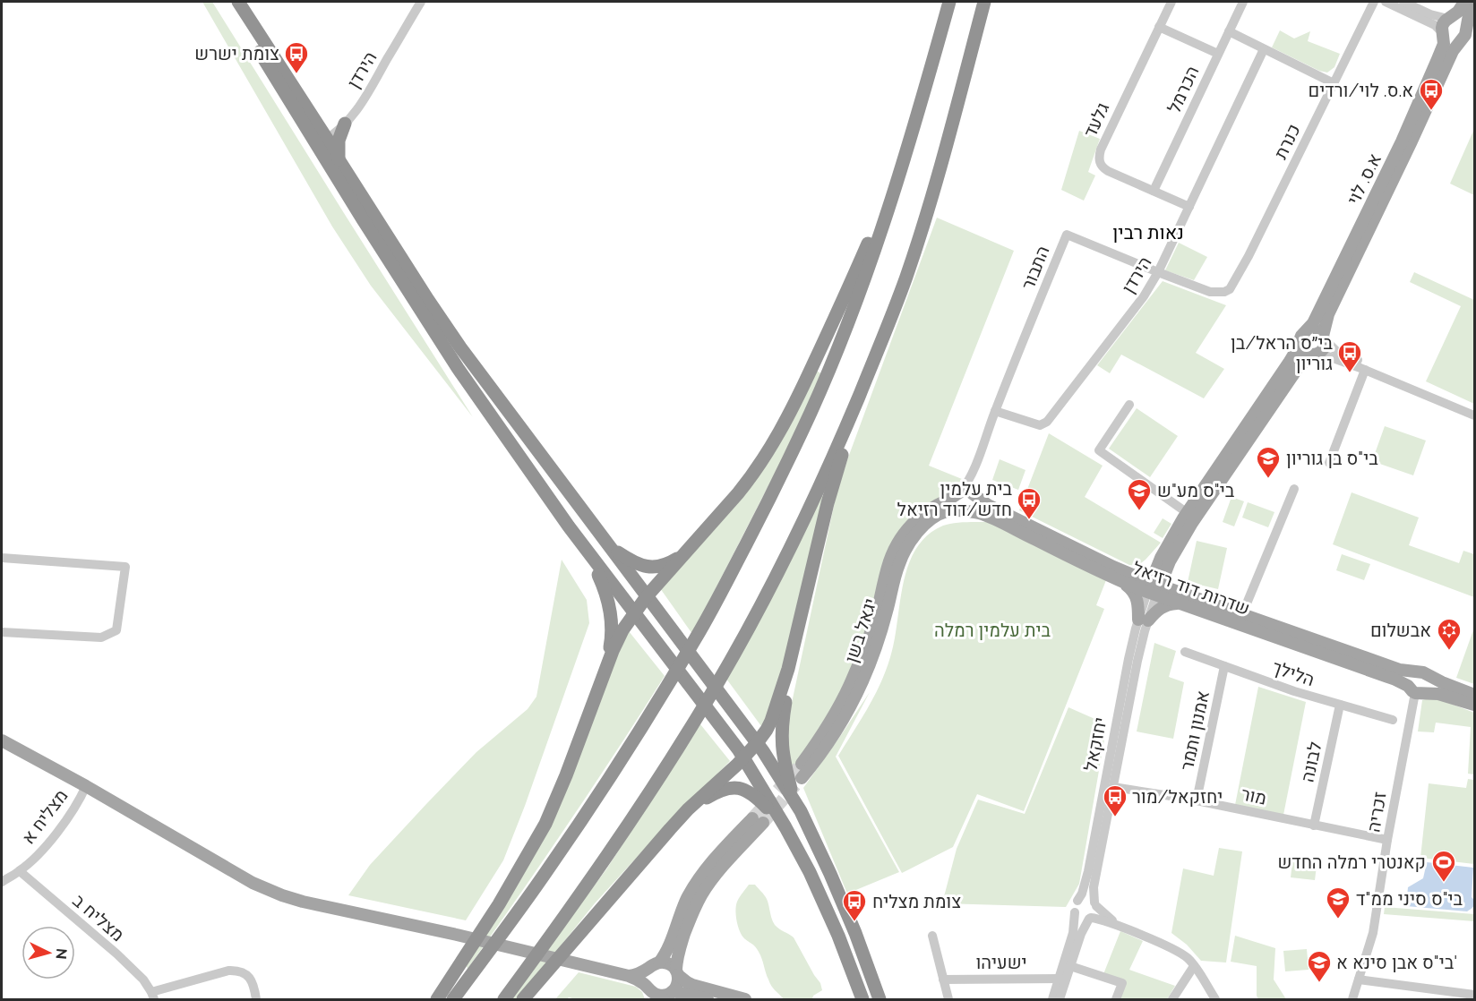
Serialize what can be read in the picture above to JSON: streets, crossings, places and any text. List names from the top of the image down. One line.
{"streets":{"main road":["א.ס. לוי","שדרות דוד רזיאל","יגאל בשן"],"street":["הירדן","הכרמל","גלעד","כנרת","התבור","הלילך","אמנון ותמר","יחזקאל","לבונה","מור","זכריה","מצליח א","מצליח ב","ישעיהו"]},"crossings":[["הירדן","גלעד"],["הירדן","התבור"],["הכרמל","גלעד"],["כנרת","התבור"],["א.ס. לוי","שדרות דוד רזיאל"],["א.ס. לוי","יחזקאל"],["התבור","שדרות דוד רזיאל"],["התבור","יגאל בשן"],["שדרות דוד רזיאל","יגאל בשן"],["שדרות דוד רזיאל","יחזקאל"],["שדרות דוד רזיאל","זכריה"],["הלילך","אמנון ותמר"],["הלילך","לבונה"],["אמנון ותמר","מור"],["יחזקאל","מור"],["לבונה","מור"],["מור","זכריה"],["מצליח א","מצליח ב"]],"districts":["נאות רבין"],"parks":["בית עלמין רמלה"],"places":{"bus stop":["צומת ישרש","א.ס. לוי/ורדים","בי״ס הראל/בן גוריון","בית עלמין חדש/דוד רזיאל","יחזקאל/מור","צומת מצליח"],"school or university":["בי\"ס בן גוריון","בי\"ס מע\"ש","בי\"ס סיני ממ\"ד","בי\"ס אבן סינא א'"],"synagogue":["אבשלום"],"sports":["קאנטרי רמלה החדש"]},"north":"right"}
